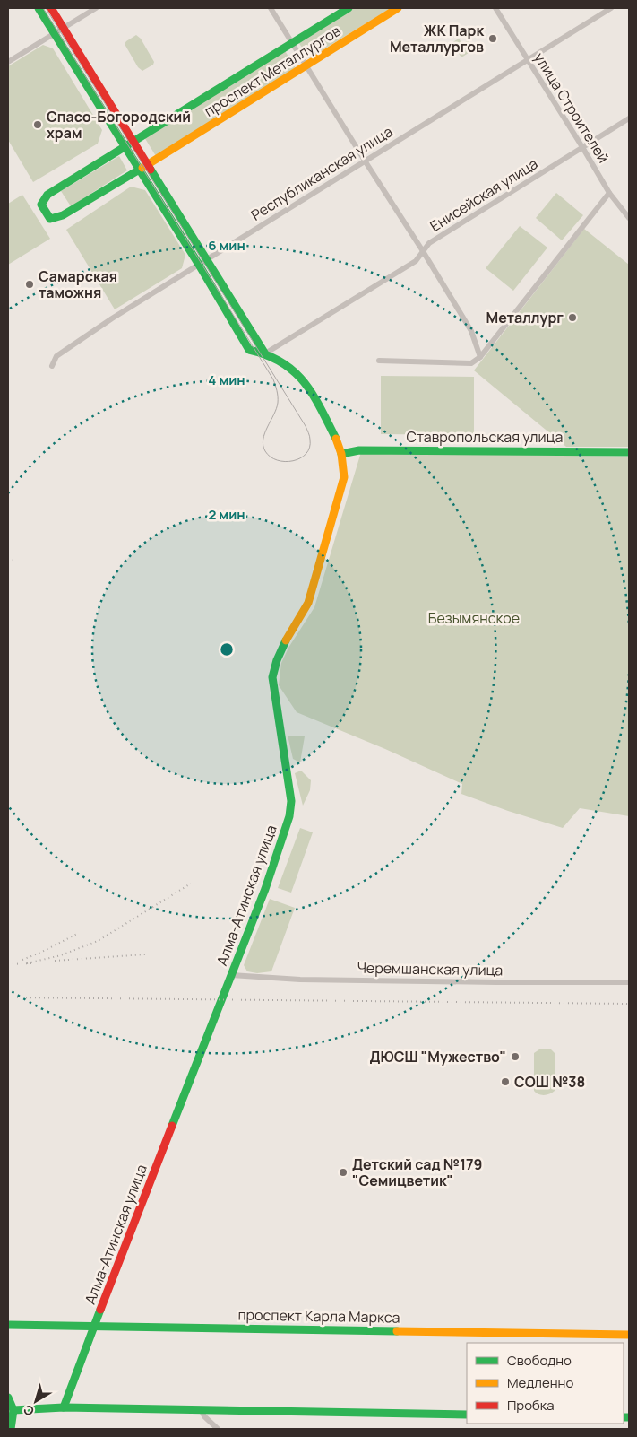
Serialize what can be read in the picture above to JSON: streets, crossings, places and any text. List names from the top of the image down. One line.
{"streets":{"street":["проспект Металлургов","улица Строителей","Республиканская улица","Енисейская улица","Ставропольская улица","Алма-Атинская улица","Черемшанская улица","проспект Карла Маркса"]},"crossings":[["проспект Металлургов","Алма-Атинская улица"],["улица Строителей","Республиканская улица"],["улица Строителей","Енисейская улица"],["Республиканская улица","Алма-Атинская улица"],["Енисейская улица","Алма-Атинская улица"],["Ставропольская улица","Алма-Атинская улица"],["Алма-Атинская улица","Черемшанская улица"],["Алма-Атинская улица","проспект Карла Маркса"]],"parks":["Безымянское"],"places":["ЖК Парк Металлургов","Спасо-Богородский храм","Самарская таможня","Металлург","ДЮСШ \"Мужество\"","СОШ №38","Детский сад №179 \"Семицветик\""],"legend":["Свободно","Медленно","Пробка"],"north":"bottom left","rings":["6 мин","4 мин","2 мин"]}
